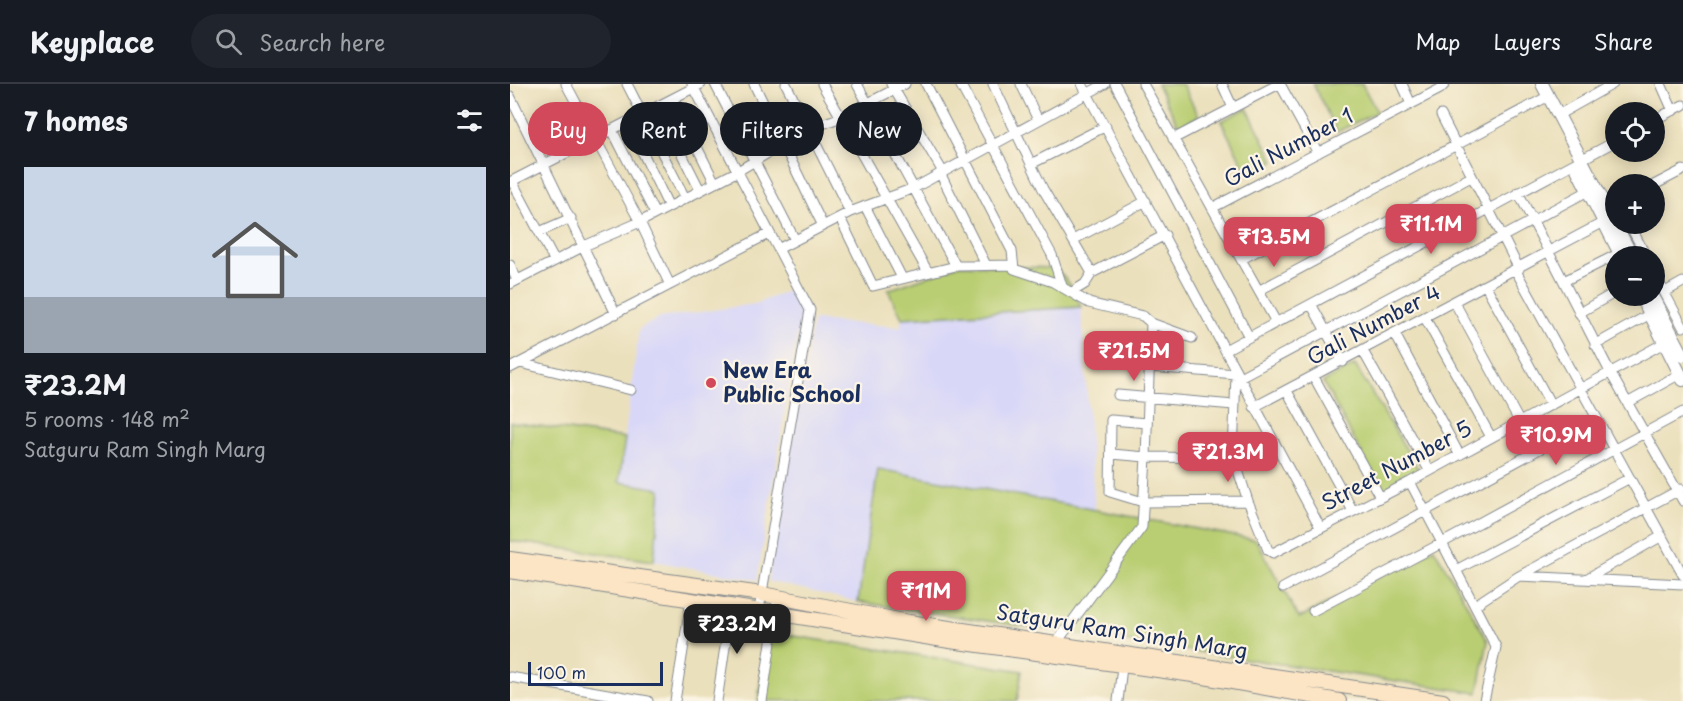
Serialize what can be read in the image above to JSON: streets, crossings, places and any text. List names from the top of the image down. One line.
{"streets":{"main road":["Satguru Ram Singh Marg"],"street":["Gali Number 1","Gali Number 4","Street Number 5"]},"places":["New Era Public School"],"scale_bar":"100 m","page":{"header":"Keyplace","search":"Search here","nav":["Map","Layers","Share"],"heading":"7 homes","map_buttons":["+","−"],"chip":["Buy","Rent","Filters","New"],"list":[{"name":"₹23.2M","note":"5 rooms · 148 m² · Satguru Ram Singh Marg"}],"price":["₹11.1M","₹13.5M","₹21.5M","₹10.9M","₹21.3M","₹11M","₹23.2M"],"scale":"100 m"}}
